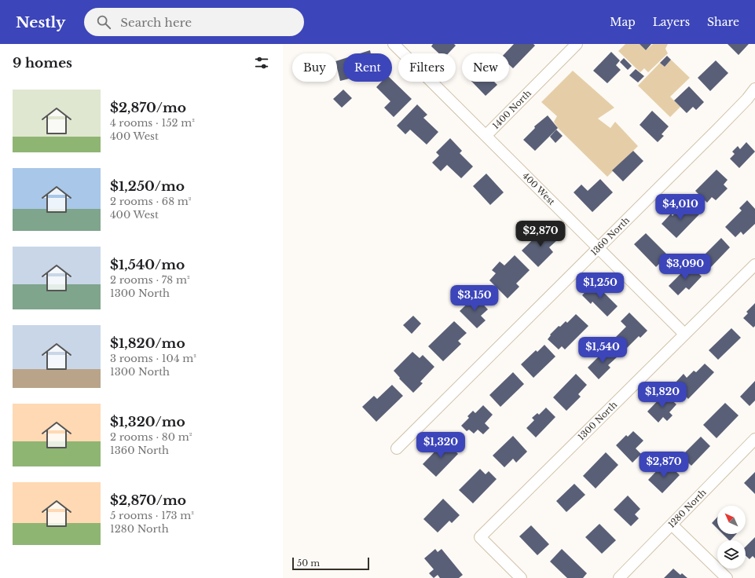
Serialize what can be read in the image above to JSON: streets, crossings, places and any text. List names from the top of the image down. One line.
{"streets":{"street":["1400 North","400 West","1360 North","1300 North","1280 North"]},"crossings":[["1400 North","400 West"],["400 West","1360 North"],["400 West","1300 North"]],"scale_bar":"50 m","north":"top left","page":{"header":"Nestly","search":"Search here","nav":["Map","Layers","Share"],"heading":"9 homes","chip":["Buy","Rent","Filters","New"],"list":[{"name":"$2,870/mo","note":"4 rooms · 152 m² · 400 West"},{"name":"$1,250/mo","note":"2 rooms · 68 m² · 400 West"},{"name":"$1,540/mo","note":"2 rooms · 78 m² · 1300 North"},{"name":"$1,820/mo","note":"3 rooms · 104 m² · 1300 North"},{"name":"$1,320/mo","note":"2 rooms · 80 m² · 1360 North"},{"name":"$2,870/mo","note":"5 rooms · 173 m² · 1280 North"}],"price":["$4,010","$2,870","$3,090","$1,250","$3,150","$1,540","$1,820","$1,320","$2,870"],"scale":"50 m"}}
